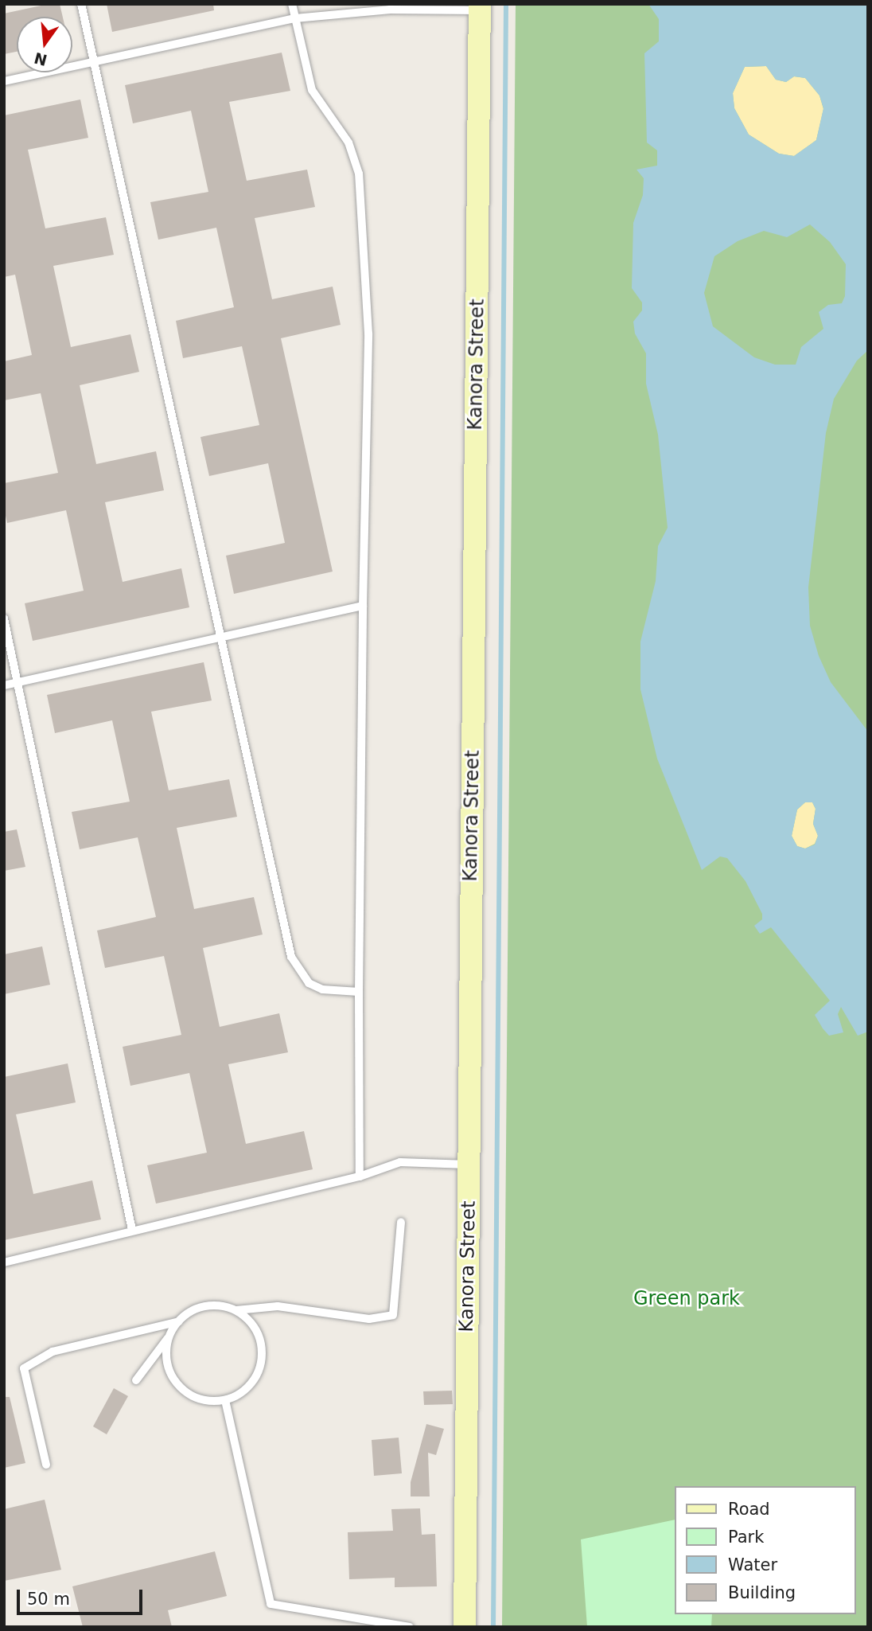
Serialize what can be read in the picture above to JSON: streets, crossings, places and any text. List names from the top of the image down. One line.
{"streets":{"street":["Kanora Street"]},"parks":["Green park"],"legend":["Road","Park","Water","Building"],"scale_bar":"50 m","north":"bottom"}
